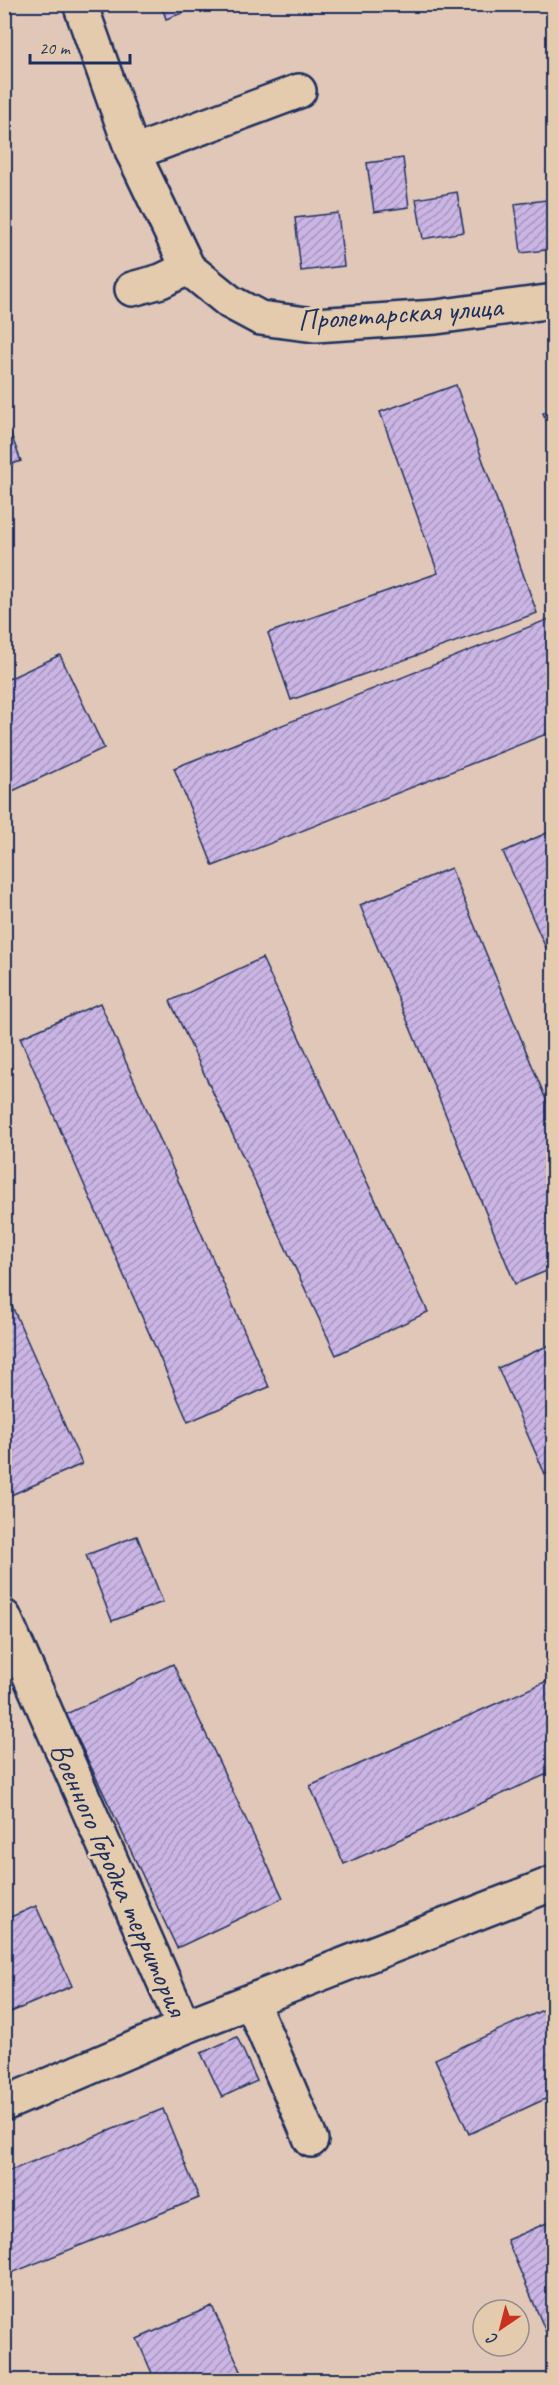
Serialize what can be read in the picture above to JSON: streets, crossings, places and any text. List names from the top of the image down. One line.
{"streets":{"main road":["Пролетарская улица","Военного Городка территория"]},"scale_bar":"20 m","north":"bottom left"}
